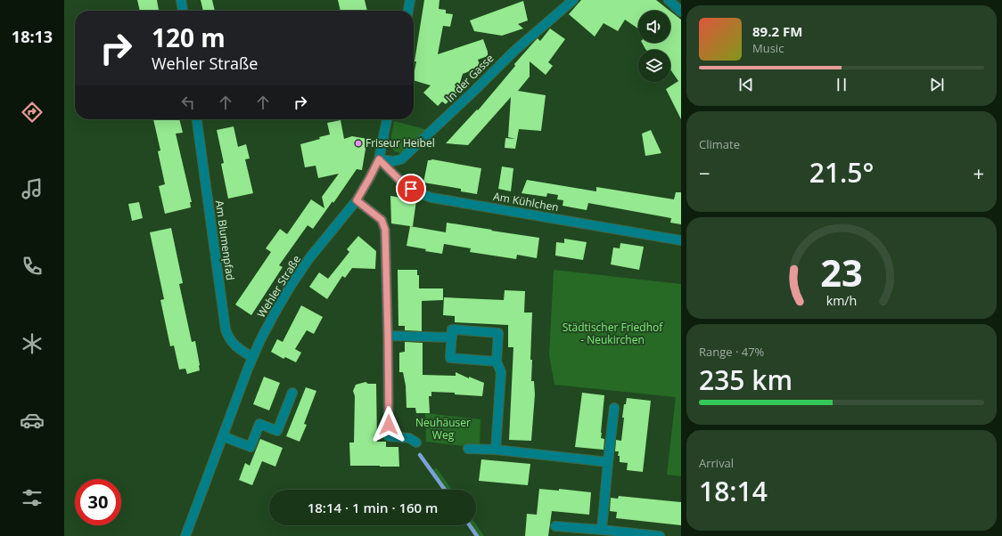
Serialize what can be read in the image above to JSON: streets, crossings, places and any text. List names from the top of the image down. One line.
{"streets":{"street":["In der Gasse","Am Kühlchen","Am Blumenpfad","Wehler Straße"]},"crossings":[["In der Gasse","Am Kühlchen"],["In der Gasse","Wehler Straße"],["Am Kühlchen","Wehler Straße"],["Am Blumenpfad","Wehler Straße"]],"parks":["Städtischer Friedhof - Neukirchen","Neuhäuser Weg"],"places":["Friseur Heibel"],"page":{"tabs":"18:13","turn":["120 m","Wehler Straße"],"song":["89.2 FM","Music"],"tile":["Climate",["Range · 47%","235 km"],["Arrival","18:14"]],"heat":["−","21.5°","+"],"limit":"30","trip":"18:14 · 1 min · 160 m","gauge":["23","km/h"]}}
